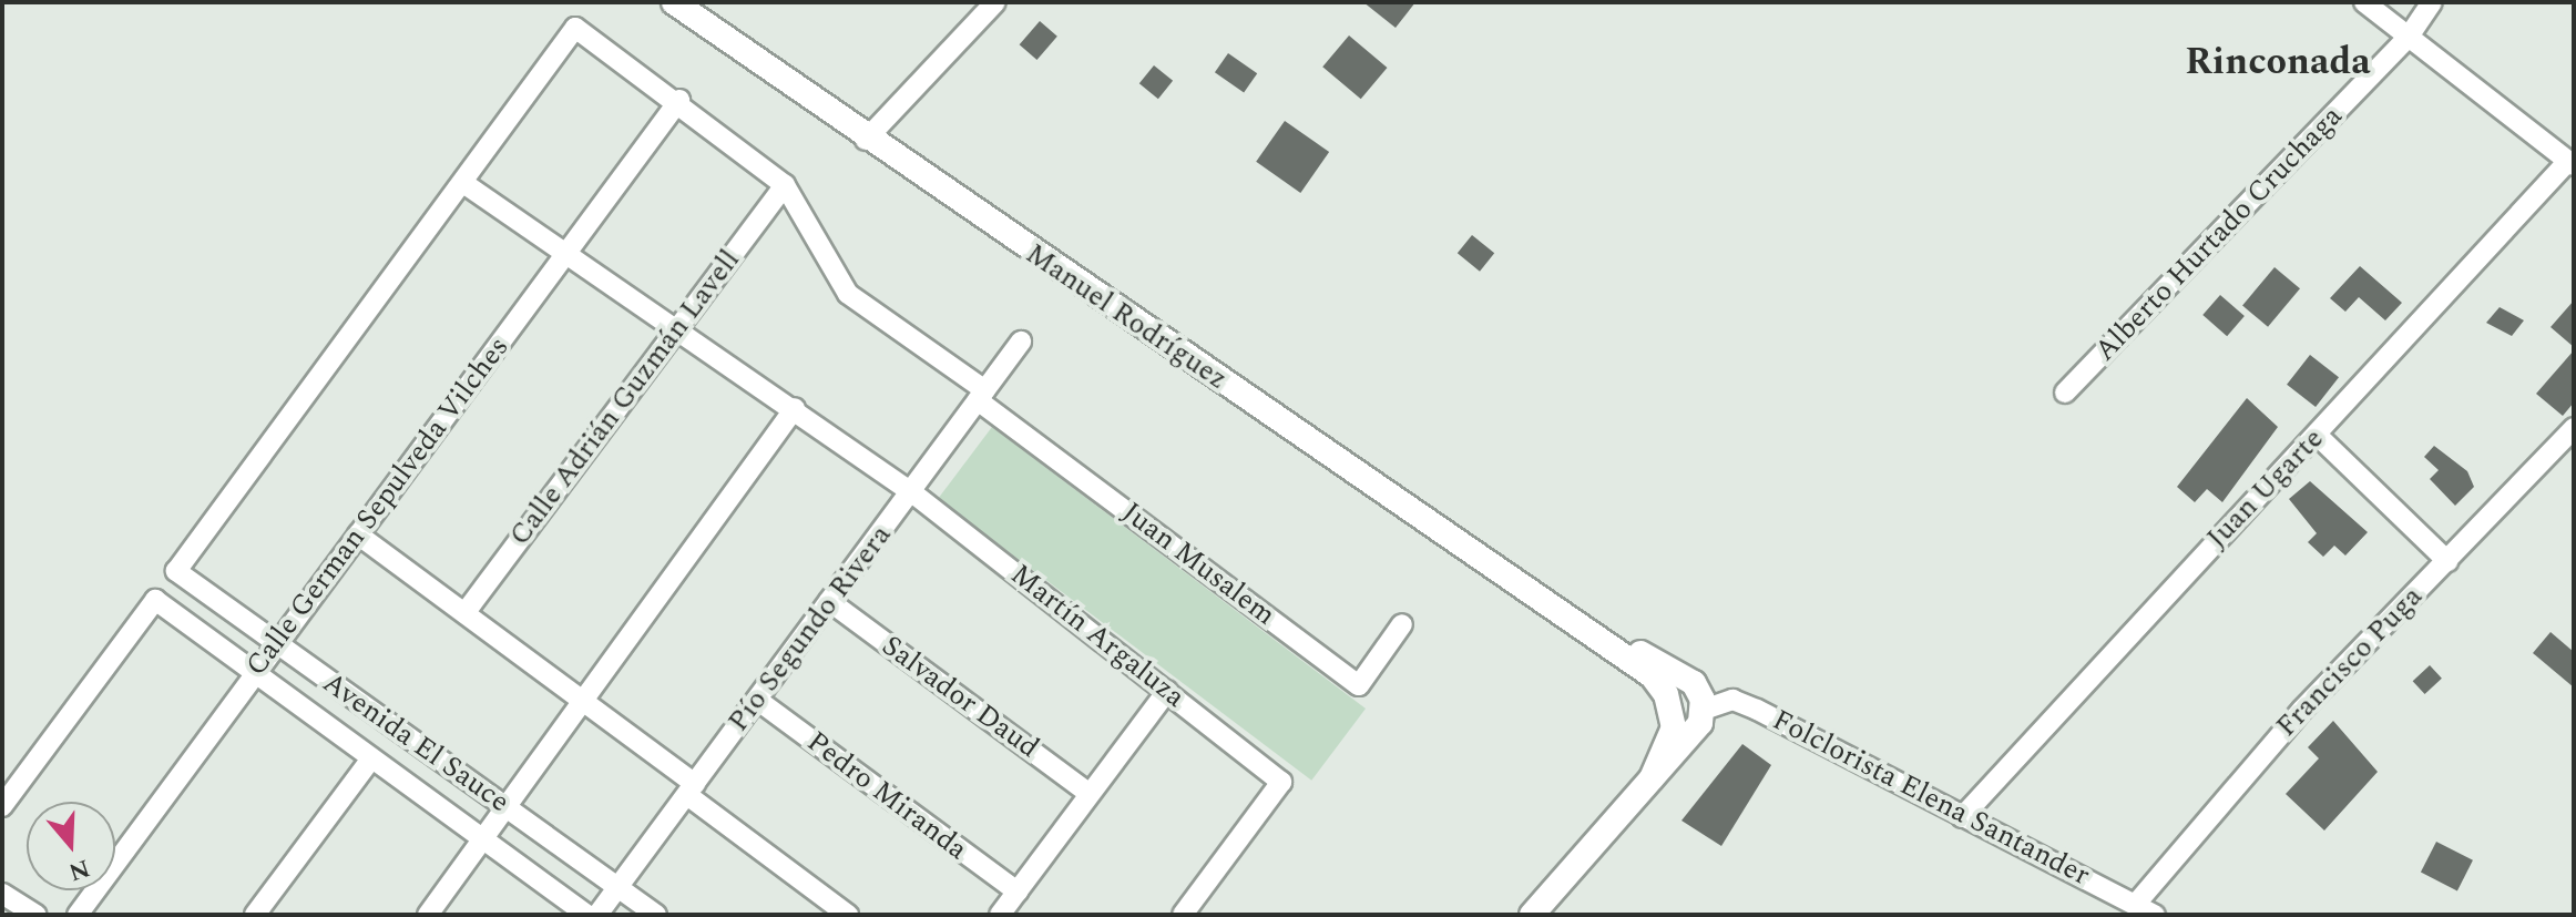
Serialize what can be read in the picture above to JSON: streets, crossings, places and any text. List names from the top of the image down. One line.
{"streets":{"street":["Alberto Hurtado Cruchaga","Manuel Rodríguez","Calle Adrián Guzmán Lavell","Juan Ugarte","Calle German Sepulveda Vilches","Juan Musalem","Pío Segundo Rivera","Martín Argaluza","Francisco Puga","Salvador Daud","Avenida El Sauce","Pedro Miranda","Folclorista Elena Santander"]},"crossings":[["Manuel Rodríguez","Folclorista Elena Santander"],["Calle Adrián Guzmán Lavell","Martín Argaluza"],["Juan Ugarte","Folclorista Elena Santander"],["Calle German Sepulveda Vilches","Martín Argaluza"],["Calle German Sepulveda Vilches","Avenida El Sauce"],["Juan Musalem","Pío Segundo Rivera"],["Pío Segundo Rivera","Martín Argaluza"],["Pío Segundo Rivera","Salvador Daud"],["Pío Segundo Rivera","Avenida El Sauce"],["Pío Segundo Rivera","Pedro Miranda"],["Martín Argaluza","Avenida El Sauce"],["Francisco Puga","Folclorista Elena Santander"]],"districts":["Rinconada"],"north":"bottom"}
